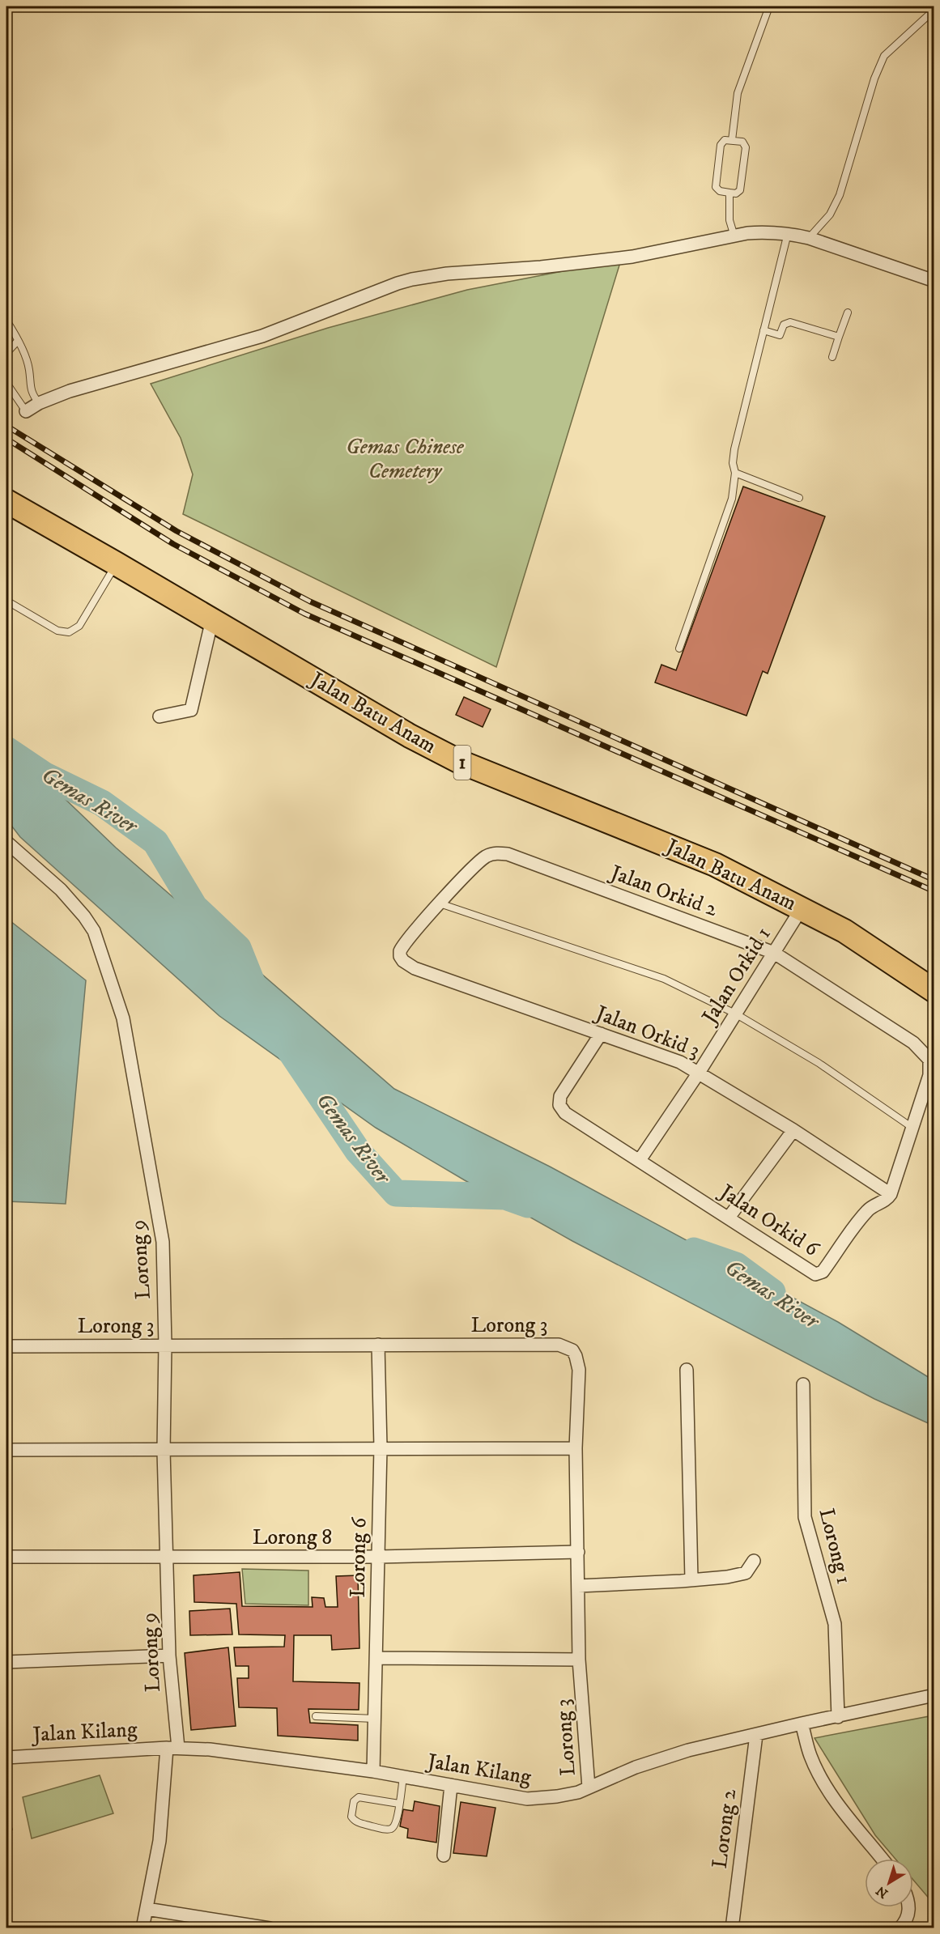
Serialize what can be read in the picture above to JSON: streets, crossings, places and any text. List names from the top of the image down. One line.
{"streets":{"highway":["Jalan Batu Anam","1"],"street":["Jalan Orkid 2","Jalan Orkid 1","Jalan Orkid 3","Jalan Orkid 6","Lorong 9","Lorong 3","Lorong 8","Lorong 1","Lorong 6","Jalan Kilang","Lorong 2"]},"crossings":[["Jalan Batu Anam","Jalan Orkid 1"],["Jalan Orkid 2","Jalan Orkid 1"],["Jalan Orkid 2","Jalan Orkid 3"],["Jalan Orkid 1","Jalan Orkid 3"],["Jalan Orkid 1","Jalan Orkid 6"],["Jalan Orkid 3","Jalan Orkid 6"],["Lorong 9","Lorong 3"],["Lorong 9","Lorong 8"],["Lorong 9","Jalan Kilang"],["Lorong 3","Lorong 8"],["Lorong 3","Lorong 6"],["Lorong 3","Jalan Kilang"],["Lorong 8","Lorong 6"],["Lorong 1","Jalan Kilang"],["Lorong 6","Jalan Kilang"],["Jalan Kilang","Lorong 2"]],"water":["Gemas River"],"parks":["Gemas Chinese Cemetery"],"north":"bottom left"}
